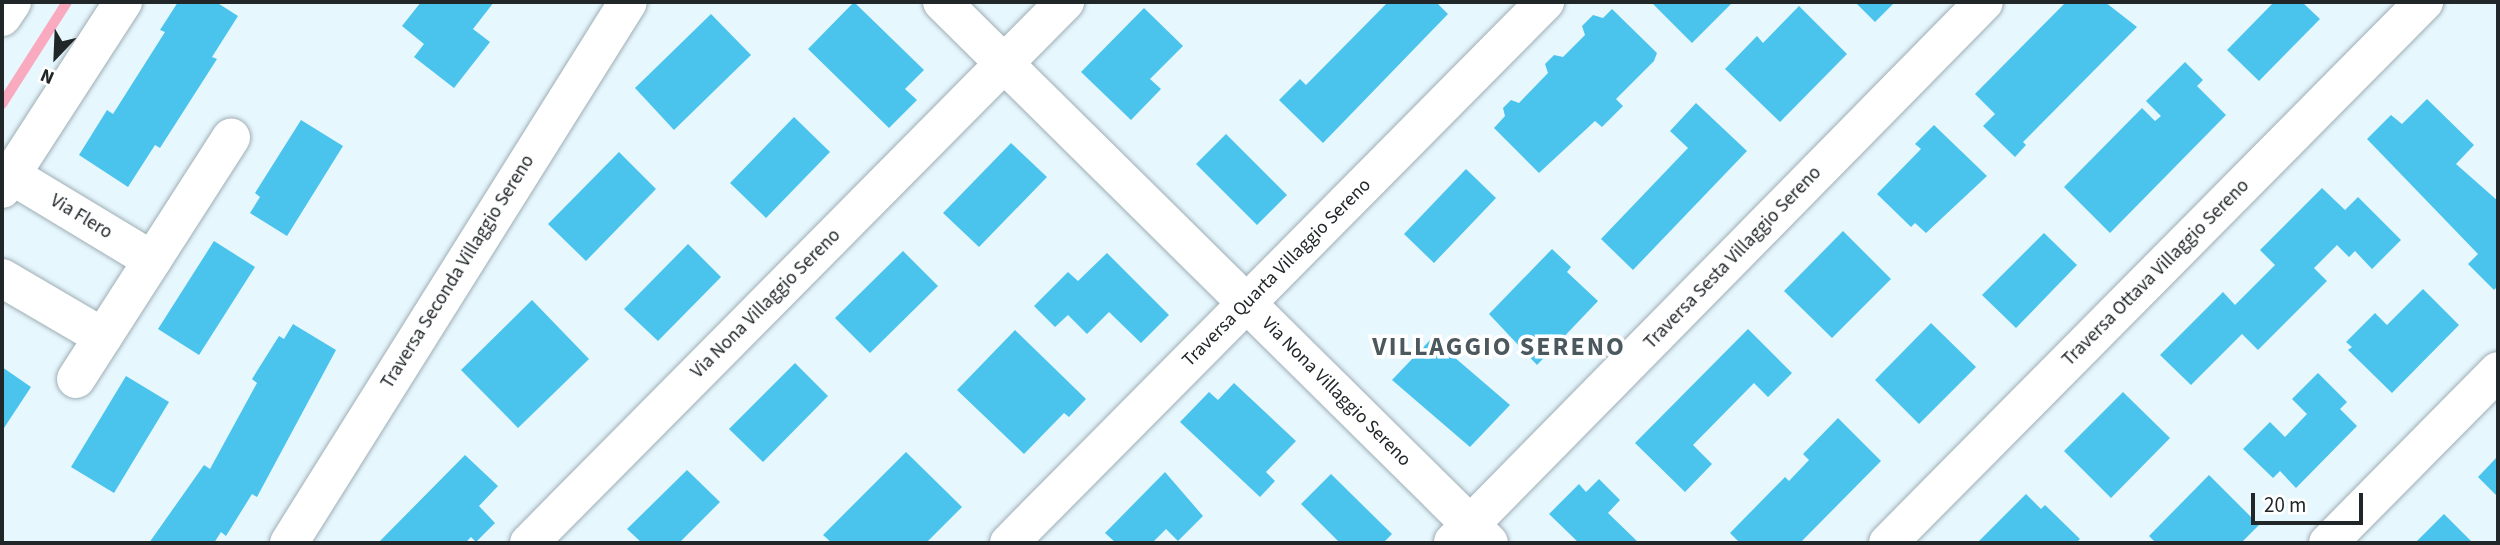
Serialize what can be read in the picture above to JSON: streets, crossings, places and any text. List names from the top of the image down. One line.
{"streets":{"street":["Via Flero","Traversa Sesta Villaggio Sereno","Traversa Seconda Villaggio Sereno","Traversa Quarta Villaggio Sereno","Traversa Ottava Villaggio Sereno","Via Nona Villaggio Sereno"]},"crossings":[["Traversa Sesta Villaggio Sereno","Via Nona Villaggio Sereno"],["Traversa Quarta Villaggio Sereno","Via Nona Villaggio Sereno"]],"districts":["VILLAGGIO SERENO"],"scale_bar":"20 m","north":"bottom left"}
